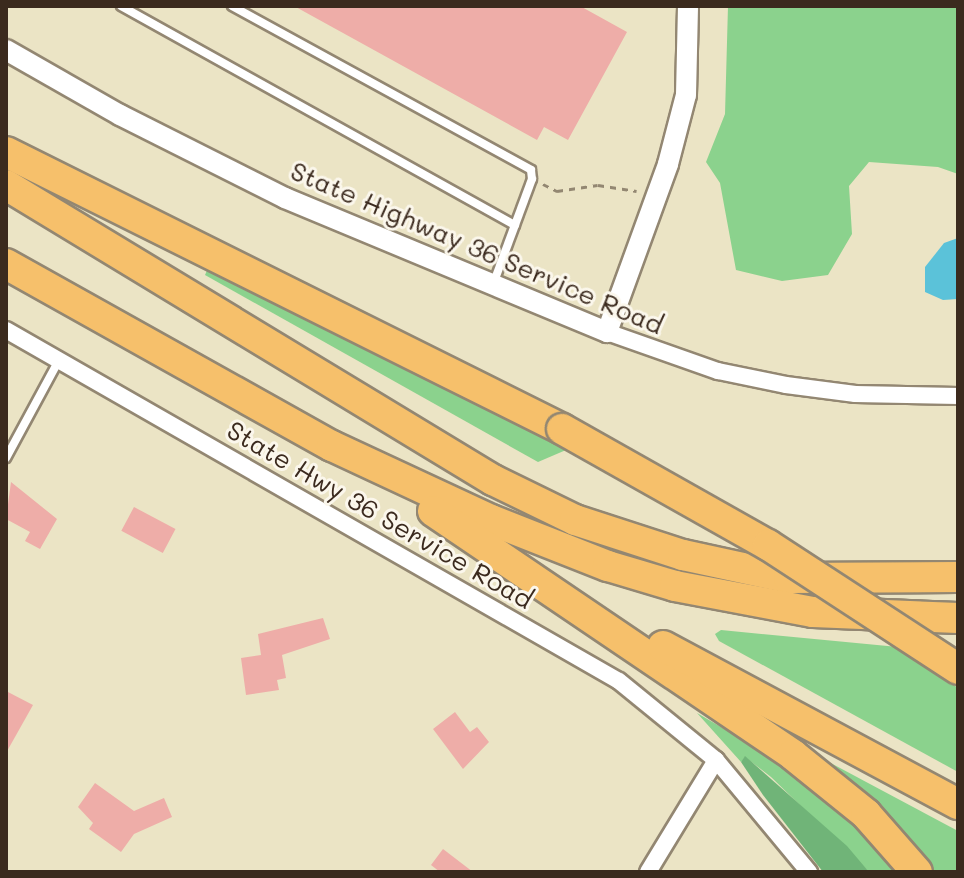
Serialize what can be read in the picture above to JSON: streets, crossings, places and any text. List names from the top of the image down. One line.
{"streets":{"street":["State Highway 36 Service Road","State Hwy 36 Service Road"]}}
